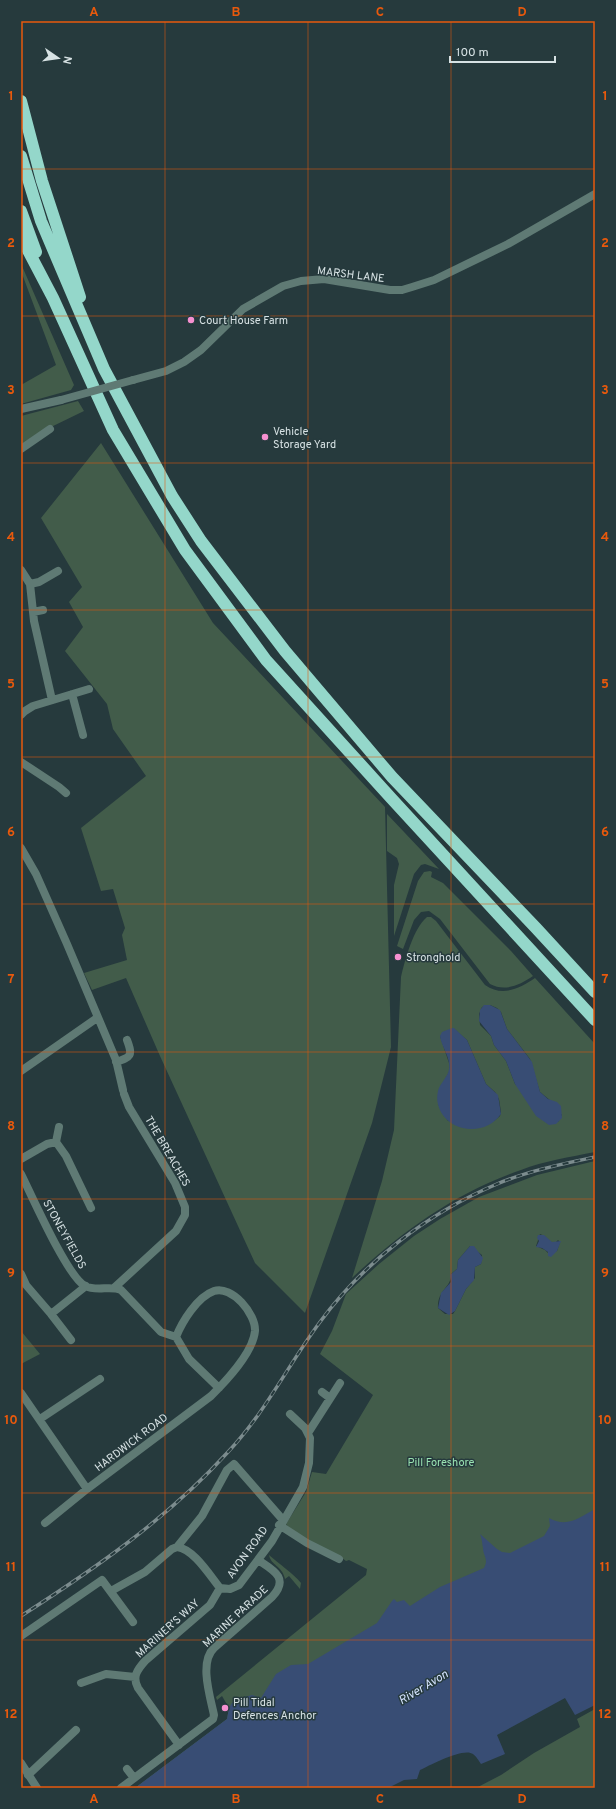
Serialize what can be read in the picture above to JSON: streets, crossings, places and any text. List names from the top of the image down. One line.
{"streets":{"street":["MARSH LANE","THE BREACHES","STONEYFIELDS","HARDWICK ROAD","AVON ROAD","MARINE PARADE","MARINER'S WAY"]},"crossings":[["AVON ROAD","MARINE PARADE"],["AVON ROAD","MARINER'S WAY"]],"water":["River Avon"],"parks":["Pill Foreshore"],"places":["Court House Farm","Vehicle Storage Yard","Stronghold","Pill Tidal Defences Anchor"],"scale_bar":"100 m","north":"right","grid":{"columns":["A","B","C","D"],"rows":["1","2","3","4","5","6","7","8","9","10","11","12"]}}
